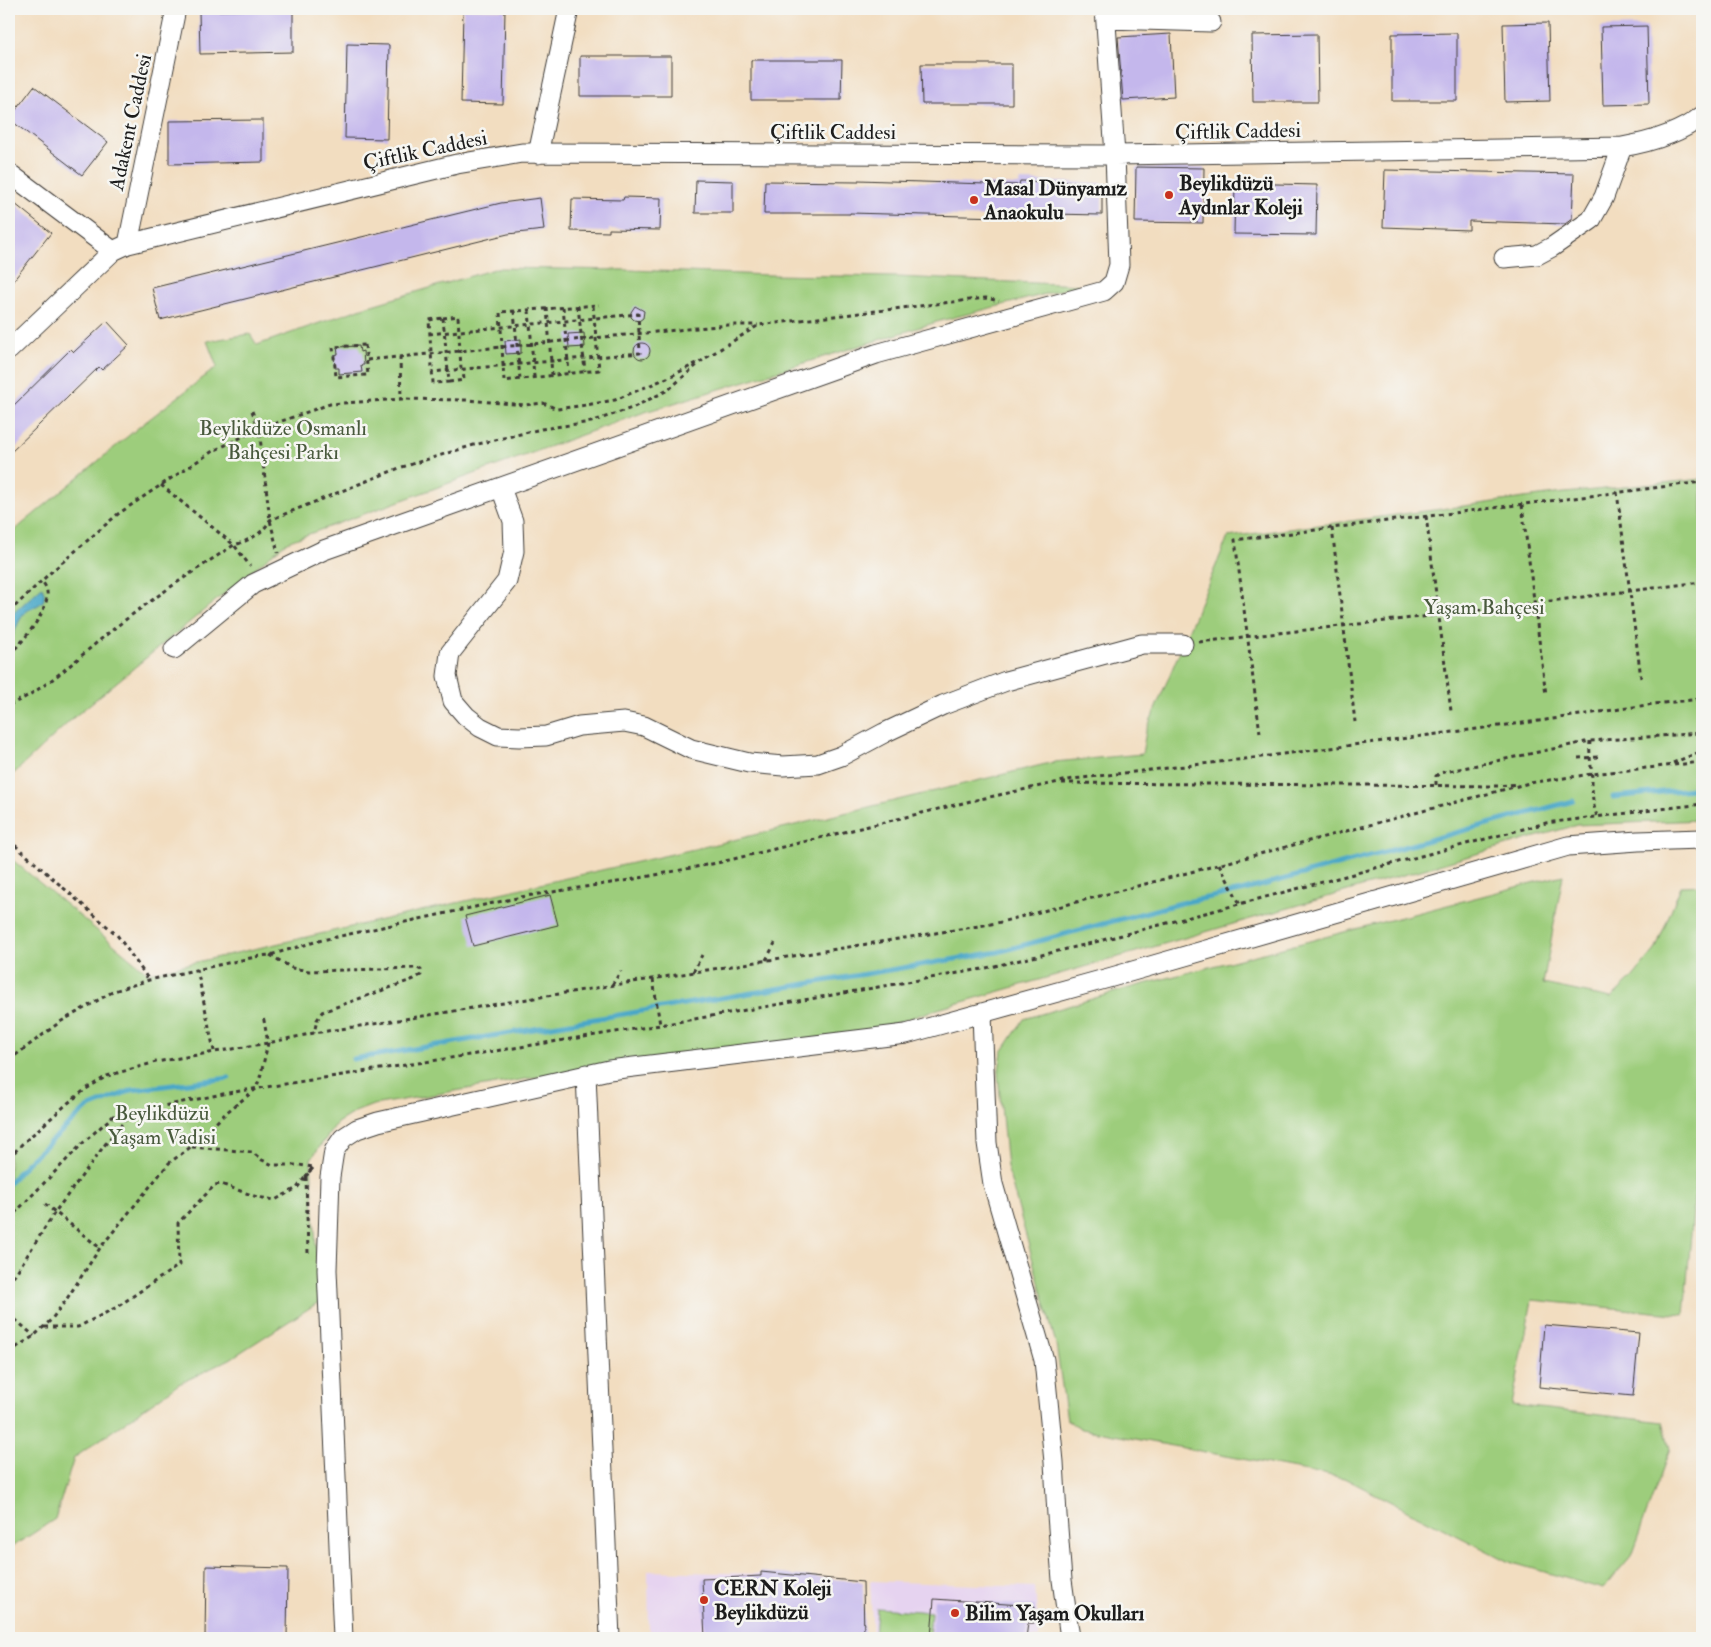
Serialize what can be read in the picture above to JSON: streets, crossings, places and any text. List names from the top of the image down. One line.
{"streets":{"street":["Adakent Caddesi","Çiftlik Caddesi"]},"crossings":[["Adakent Caddesi","Çiftlik Caddesi"]],"parks":["Beylikdüze Osmanlı Bahçesi Parkı","Yaşam Bahçesi","Beylikdüzü Yaşam Vadisi"],"places":["Beylikdüzü Aydınlar Koleji","Masal Dünyamız Anaokulu","CERN Koleji Beylikdüzü","Bilim Yaşam Okulları"]}
